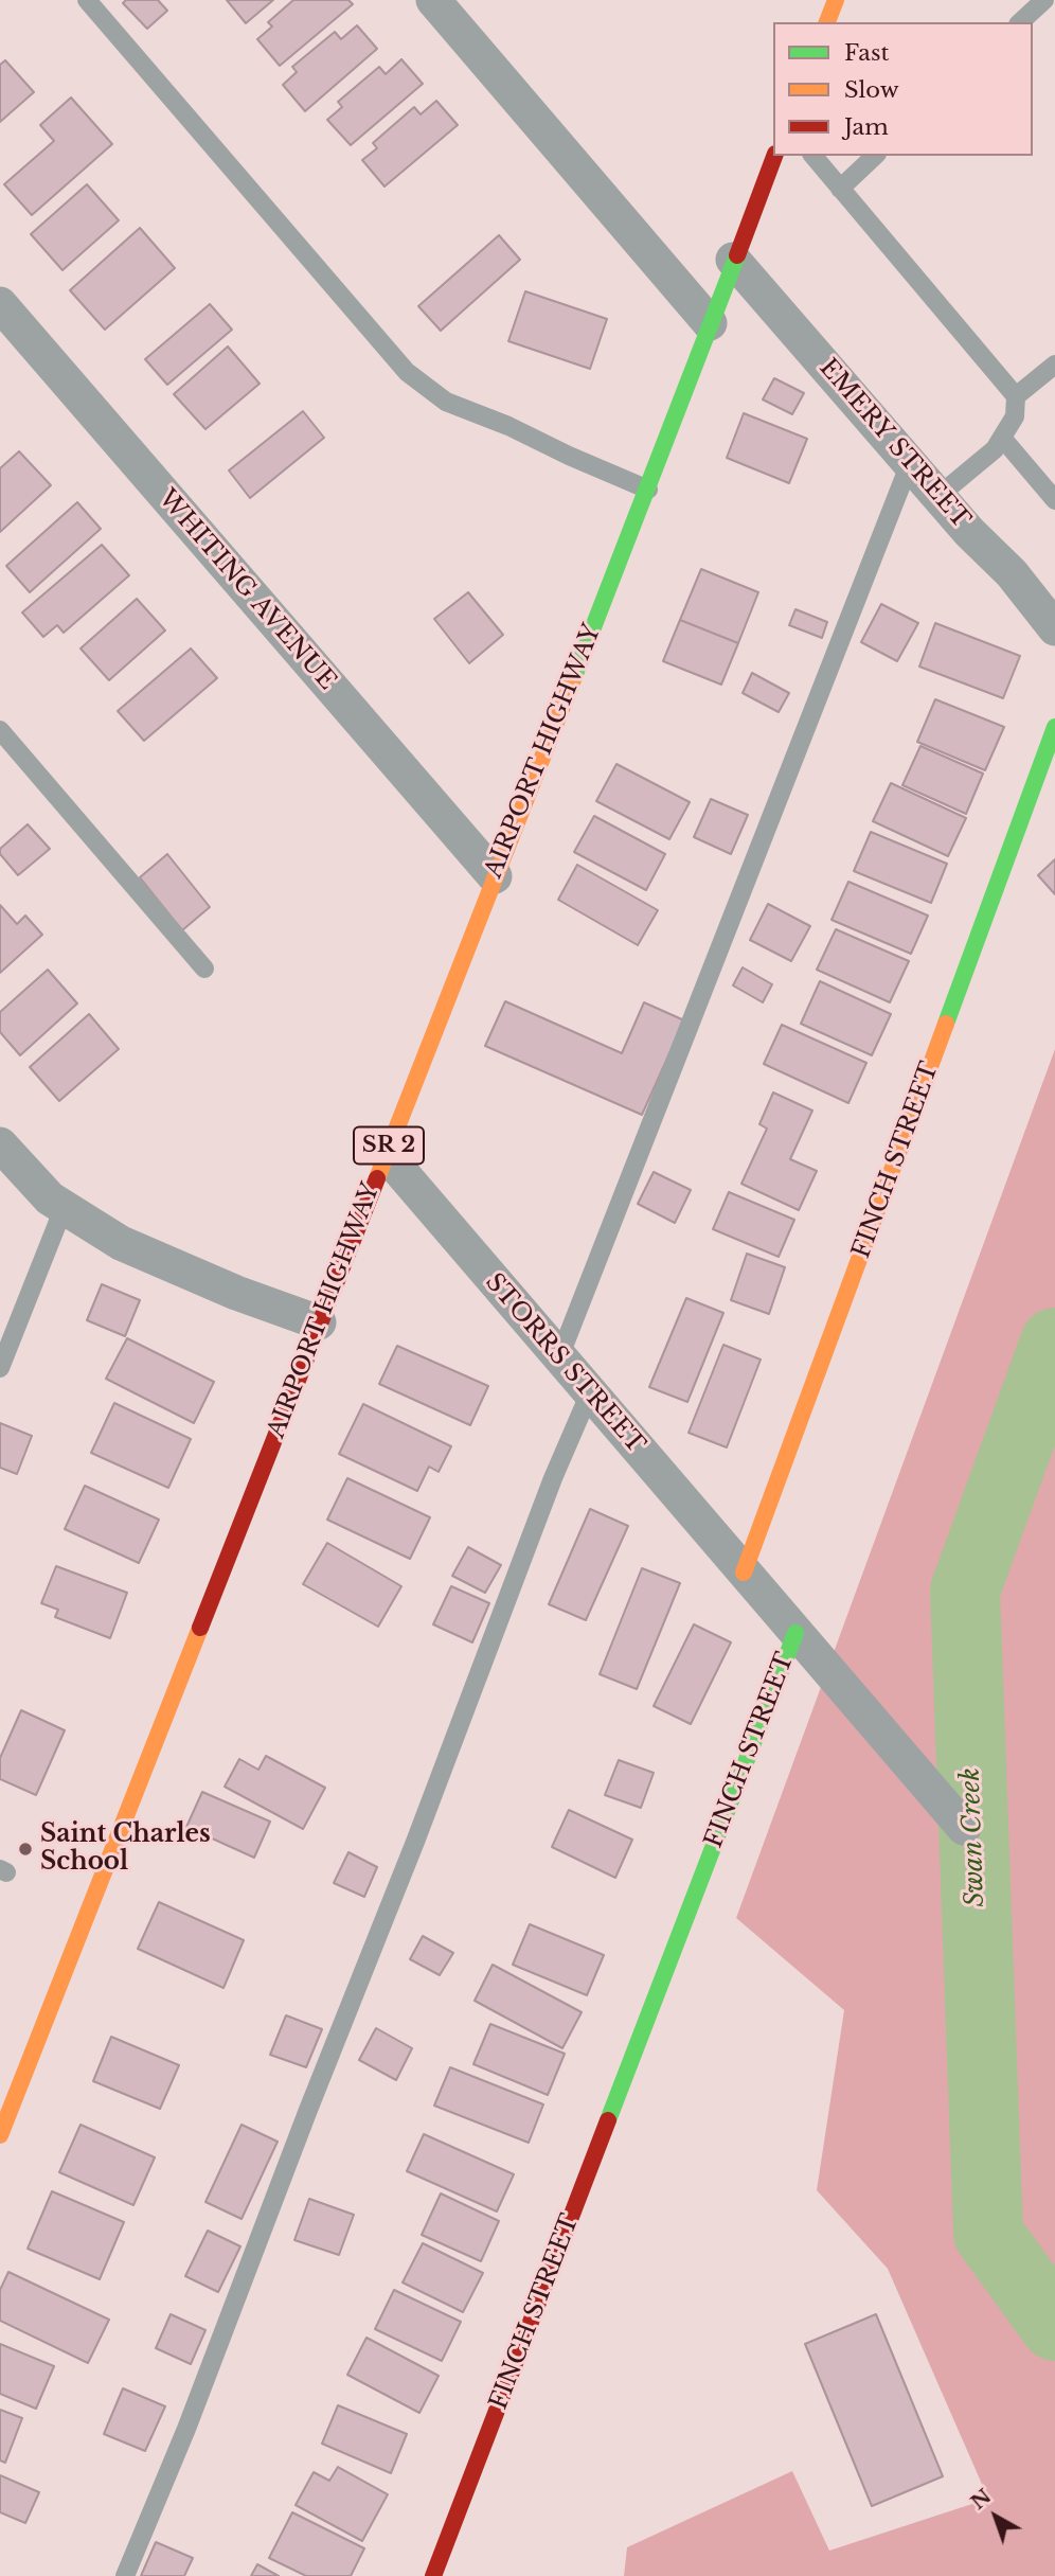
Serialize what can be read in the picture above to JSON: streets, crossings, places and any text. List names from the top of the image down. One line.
{"streets":{"main road":["AIRPORT HIGHWAY","SR 2","FINCH STREET"],"street":["EMERY STREET","WHITING AVENUE","STORRS STREET"]},"crossings":[["EMERY STREET","AIRPORT HIGHWAY"],["WHITING AVENUE","AIRPORT HIGHWAY"],["AIRPORT HIGHWAY","STORRS STREET"],["FINCH STREET","STORRS STREET"]],"water":["Swan Creek"],"places":["Saint Charles School"],"legend":["Fast","Slow","Jam"],"north":"top left"}
